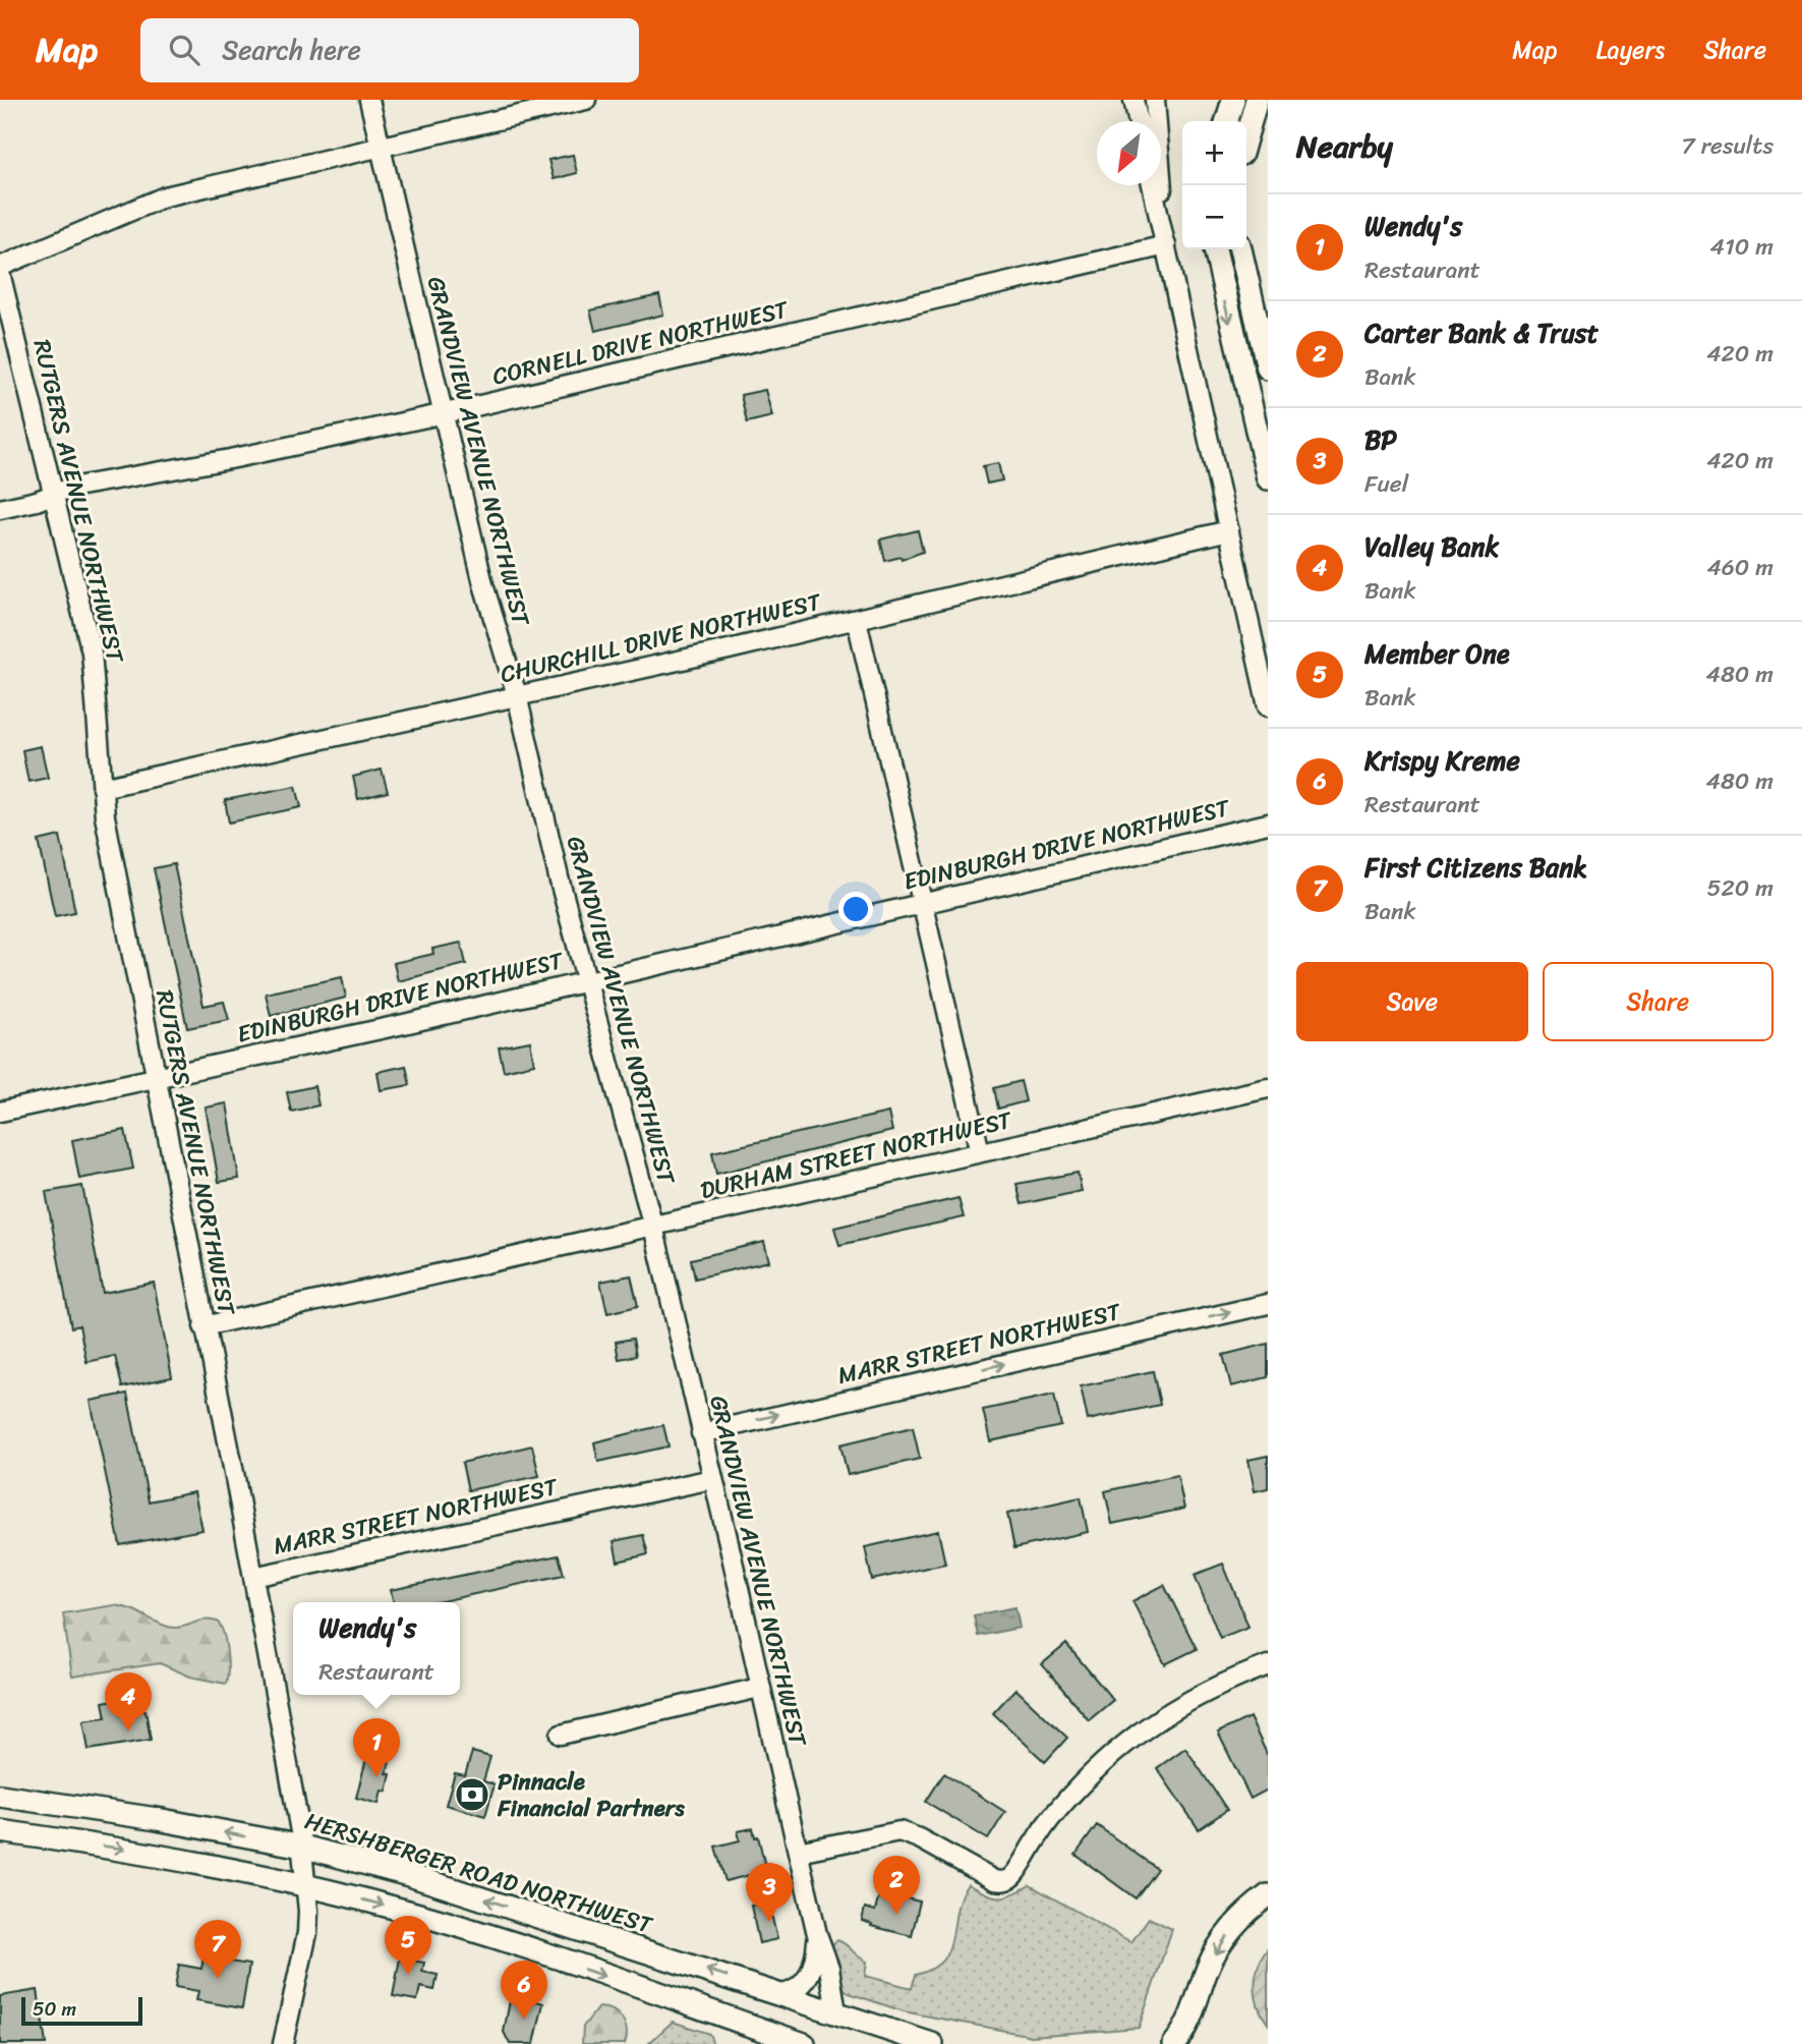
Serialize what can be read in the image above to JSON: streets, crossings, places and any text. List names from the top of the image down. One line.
{"streets":{"main road":["HERSHBERGER ROAD NORTHWEST"],"street":["CORNELL DRIVE NORTHWEST","GRANDVIEW AVENUE NORTHWEST","RUTGERS AVENUE NORTHWEST","CHURCHILL DRIVE NORTHWEST","EDINBURGH DRIVE NORTHWEST","DURHAM STREET NORTHWEST","MARR STREET NORTHWEST"]},"crossings":[["CORNELL DRIVE NORTHWEST","GRANDVIEW AVENUE NORTHWEST"],["CORNELL DRIVE NORTHWEST","RUTGERS AVENUE NORTHWEST"],["GRANDVIEW AVENUE NORTHWEST","CHURCHILL DRIVE NORTHWEST"],["GRANDVIEW AVENUE NORTHWEST","EDINBURGH DRIVE NORTHWEST"],["GRANDVIEW AVENUE NORTHWEST","DURHAM STREET NORTHWEST"],["GRANDVIEW AVENUE NORTHWEST","MARR STREET NORTHWEST"],["GRANDVIEW AVENUE NORTHWEST","HERSHBERGER ROAD NORTHWEST"],["RUTGERS AVENUE NORTHWEST","CHURCHILL DRIVE NORTHWEST"],["RUTGERS AVENUE NORTHWEST","EDINBURGH DRIVE NORTHWEST"],["RUTGERS AVENUE NORTHWEST","DURHAM STREET NORTHWEST"],["RUTGERS AVENUE NORTHWEST","MARR STREET NORTHWEST"],["RUTGERS AVENUE NORTHWEST","HERSHBERGER ROAD NORTHWEST"]],"one_way":["MARR STREET NORTHWEST"],"places":{"bank":["Pinnacle Financial Partners"]},"scale_bar":"50 m","north":"bottom left","page":{"header":"Map","search":"Search here","nav":["Map","Layers","Share"],"heading":["Nearby","7 results"],"map_buttons":["+","−"],"list":[{"mark":"1","name":"Wendy's","note":"Restaurant","value":"410 m"},{"mark":"2","name":"Carter Bank & Trust","note":"Bank","value":"420 m"},{"mark":"3","name":"BP","note":"Fuel","value":"420 m"},{"mark":"4","name":"Valley Bank","note":"Bank","value":"460 m"},{"mark":"5","name":"Member One","note":"Bank","value":"480 m"},{"mark":"6","name":"Krispy Kreme","note":"Restaurant","value":"480 m"},{"mark":"7","name":"First Citizens Bank","note":"Bank","value":"520 m"}],"buttons":["Save","Share"],"popup":["Wendy's","Restaurant"],"pins":["4","1","2","3","5","7","6"],"scale":"50 m"}}
